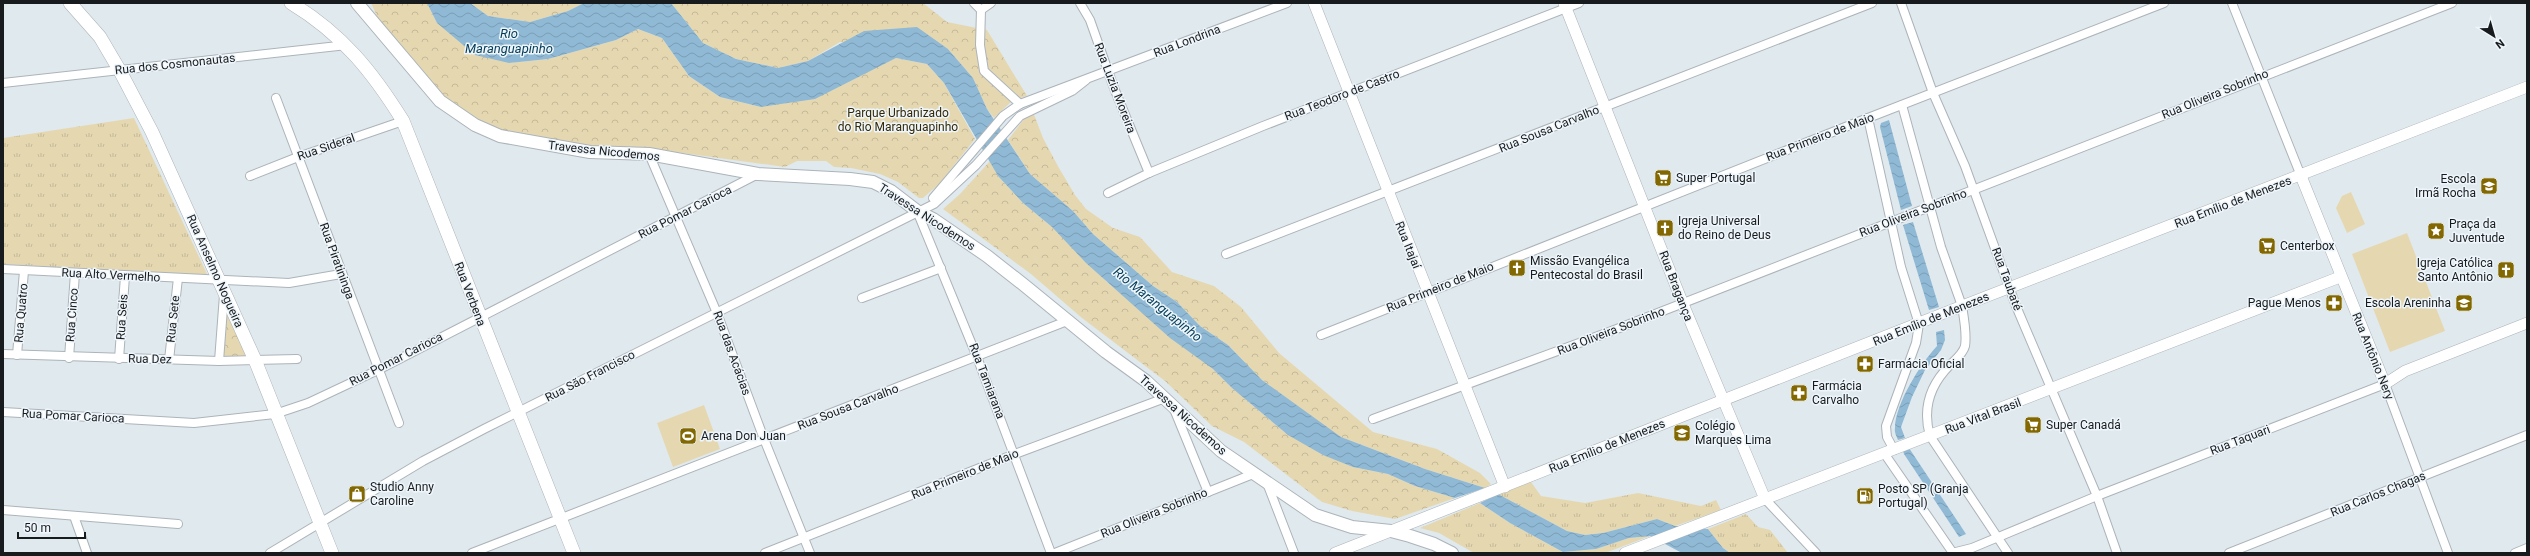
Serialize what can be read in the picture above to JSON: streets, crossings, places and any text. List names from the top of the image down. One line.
{"streets":{"main road":["Travessa Nicodemos","Rua Anselmo Nogueira","Rua Verbena"],"street":["Rua Londrina","Rua dos Cosmonautas","Rua Luzia Moreira","Rua Oliveira Sobrinho","Rua Teodoro de Castro","Rua Sousa Carvalho","Rua Primeiro de Maio","Rua Sideral","Rua Emílio de Menezes","Rua Pomar Carioca","Rua Itajaí","Rua Piratininga","Rua Alto Vermelho","Rua Taubaté","Rua Bragança","Rua Quatro","Rua Cinco","Rua Seis","Rua Sete","Rua das Acácias","Rua Antônio Nery","Rua Dez","Rua São Francisco","Rua Tamiarana","Rua Vital Brasil","Rua Taquari","Rua Carlos Chagas"]},"crossings":[["Rua Londrina","Rua Luzia Moreira"],["Rua dos Cosmonautas","Rua Anselmo Nogueira"],["Rua dos Cosmonautas","Rua Verbena"],["Rua Luzia Moreira","Rua Teodoro de Castro"],["Rua Oliveira Sobrinho","Travessa Nicodemos"],["Rua Oliveira Sobrinho","Rua Itajaí"],["Rua Oliveira Sobrinho","Rua Taubaté"],["Rua Oliveira Sobrinho","Rua Bragança"],["Rua Oliveira Sobrinho","Rua Antônio Nery"],["Rua Teodoro de Castro","Rua Itajaí"],["Rua Teodoro de Castro","Rua Bragança"],["Rua Sousa Carvalho","Travessa Nicodemos"],["Rua Sousa Carvalho","Rua Itajaí"],["Rua Sousa Carvalho","Rua Bragança"],["Rua Sousa Carvalho","Rua Verbena"],["Rua Sousa Carvalho","Rua das Acácias"],["Rua Sousa Carvalho","Rua Tamiarana"],["Rua Primeiro de Maio","Travessa Nicodemos"],["Rua Primeiro de Maio","Rua Itajaí"],["Rua Primeiro de Maio","Rua Taubaté"],["Rua Primeiro de Maio","Rua Bragança"],["Rua Primeiro de Maio","Rua das Acácias"],["Rua Primeiro de Maio","Rua Tamiarana"],["Rua Sideral","Rua Piratininga"],["Rua Sideral","Rua Verbena"],["Travessa Nicodemos","Rua Emílio de Menezes"],["Travessa Nicodemos","Rua Pomar Carioca"],["Travessa Nicodemos","Rua das Acácias"],["Travessa Nicodemos","Rua São Francisco"],["Travessa Nicodemos","Rua Tamiarana"],["Rua Emílio de Menezes","Rua Itajaí"],["Rua Emílio de Menezes","Rua Taubaté"],["Rua Emílio de Menezes","Rua Bragança"],["Rua Emílio de Menezes","Rua Antônio Nery"],["Rua Pomar Carioca","Rua Piratininga"],["Rua Pomar Carioca","Rua Anselmo Nogueira"],["Rua Pomar Carioca","Rua Verbena"],["Rua Pomar Carioca","Rua das Acácias"],["Rua Piratininga","Rua Alto Vermelho"],["Rua Anselmo Nogueira","Rua Alto Vermelho"],["Rua Anselmo Nogueira","Rua Dez"],["Rua Anselmo Nogueira","Rua São Francisco"],["Rua Alto Vermelho","Rua Quatro"],["Rua Alto Vermelho","Rua Cinco"],["Rua Alto Vermelho","Rua Seis"],["Rua Alto Vermelho","Rua Sete"],["Rua Taubaté","Rua Vital Brasil"],["Rua Taubaté","Rua Taquari"],["Rua Bragança","Rua Vital Brasil"],["Rua Verbena","Rua São Francisco"],["Rua Quatro","Rua Dez"],["Rua Cinco","Rua Dez"],["Rua Seis","Rua Dez"],["Rua Sete","Rua Dez"],["Rua das Acácias","Rua São Francisco"],["Rua Antônio Nery","Rua Vital Brasil"],["Rua Antônio Nery","Rua Taquari"],["Rua Antônio Nery","Rua Carlos Chagas"],["Rua São Francisco","Rua Tamiarana"]],"water":["Rio Maranguapinho"],"parks":["Parque Urbanizado do Rio Maranguapinho"],"places":{"supermarket":["Super Portugal","Centerbox","Super Canadá"],"school or university":["Escola Irmã Rocha","Escola Areninha","Colégio Marques Lima"],"church":["Igreja Universal do Reino de Deus","Missão Evangélica Pentecostal do Brasil","Igreja Católica Santo Antônio"],"place":["Praça da Juventude"],"pharmacy":["Pague Menos","Farmácia Oficial","Farmácia Carvalho"],"sports":["Arena Don Juan"],"shop":["Studio Anny Caroline"],"fuel station":["Posto SP (Granja Portugal)"]},"scale_bar":"50 m","north":"bottom right"}
